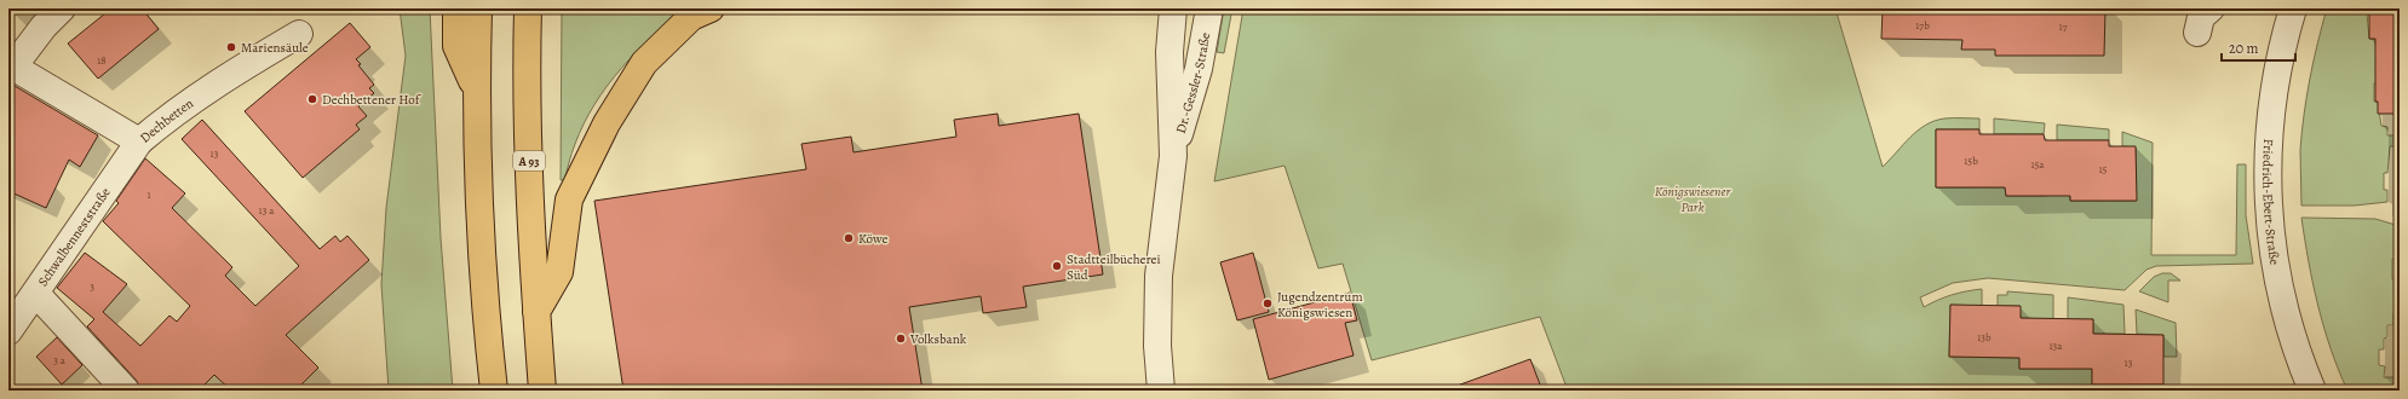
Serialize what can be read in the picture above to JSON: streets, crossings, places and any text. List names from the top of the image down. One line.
{"streets":{"highway":["A 93"],"street":["Dr.-Gessler-Straße","Dechbetten","Friedrich-Ebert-Straße","Schwalbenneststraße"]},"crossings":[["Dechbetten","Schwalbenneststraße"]],"parks":["Königswiesener Park"],"places":["Mariensäule","Dechbettener Hof","Köwe","Stadtteilbücherei Süd","Jugendzentrum Königswiesen","Volksbank"],"house_numbers":["17b","17","18","13","15b","15a","15","1","13 a","3","13b","13a","3 a","13"],"scale_bar":"20 m"}
